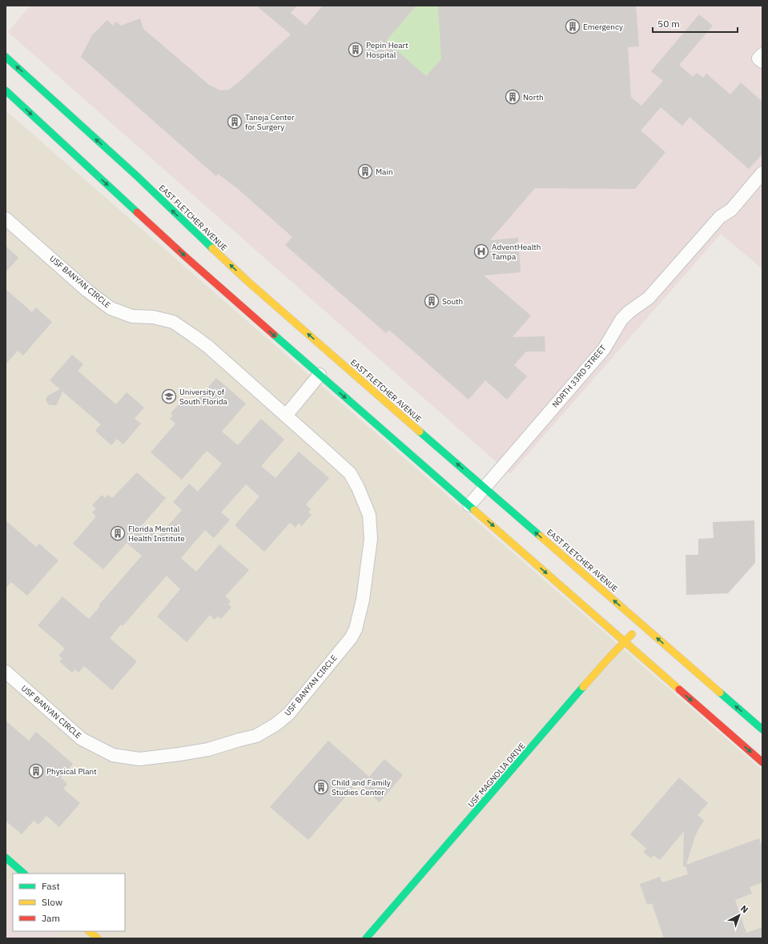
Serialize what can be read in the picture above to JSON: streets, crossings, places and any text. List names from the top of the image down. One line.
{"streets":{"main road":["EAST FLETCHER AVENUE","USF MAGNOLIA DRIVE"],"street":["USF BANYAN CIRCLE","NORTH 33RD STREET"]},"crossings":[["EAST FLETCHER AVENUE","NORTH 33RD STREET"],["EAST FLETCHER AVENUE","USF MAGNOLIA DRIVE"]],"places":{"building":["Emergency","Pepin Heart Hospital","North","Taneja Center for Surgery","Main","South","Florida Mental Health Institute","Physical Plant","Child and Family Studies Center"],"hospital":["AdventHealth Tampa"],"school or university":["University of South Florida"]},"legend":["Fast","Slow","Jam"],"scale_bar":"50 m","north":"top right"}
